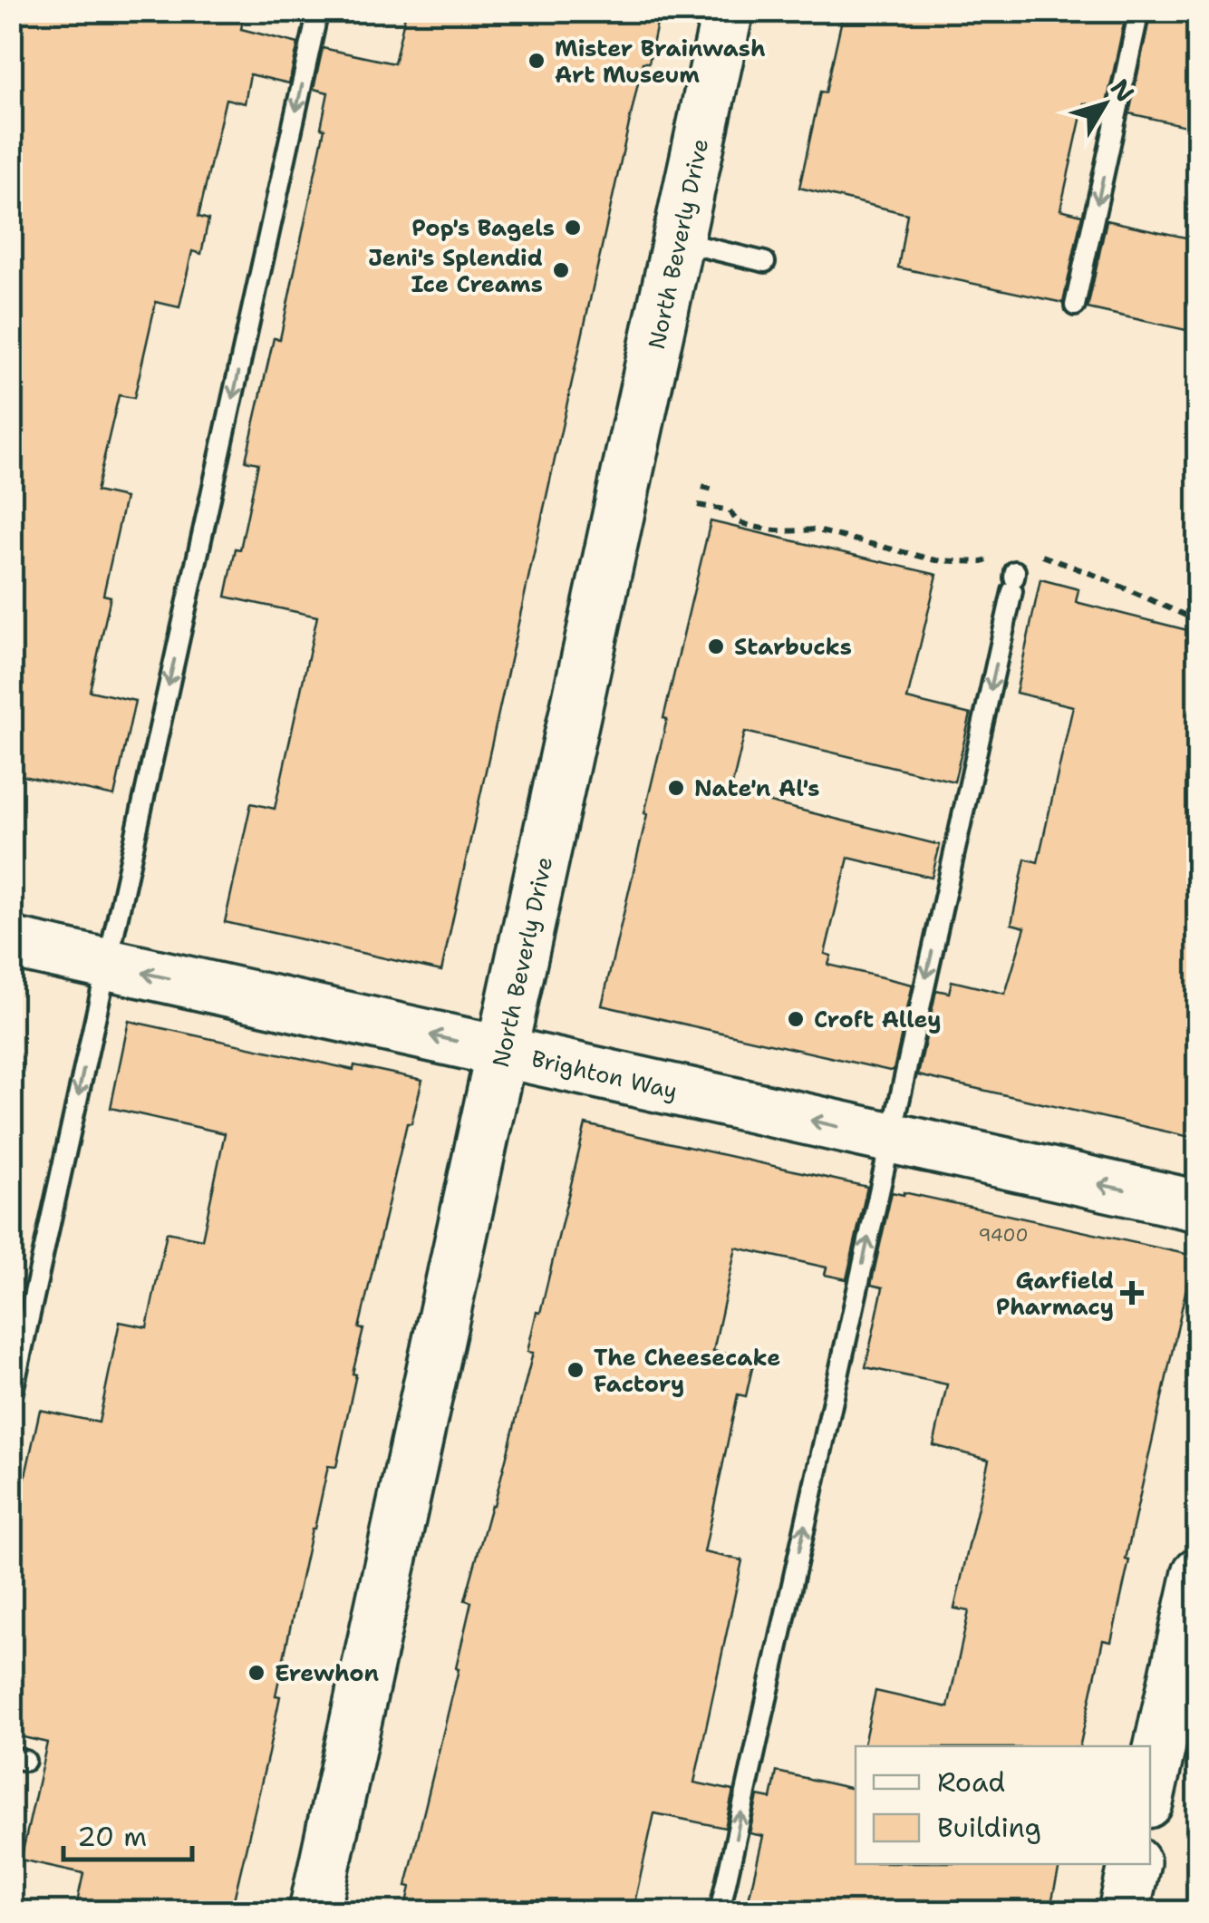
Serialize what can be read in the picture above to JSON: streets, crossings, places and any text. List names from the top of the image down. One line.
{"streets":{"street":["North Beverly Drive","Brighton Way"]},"crossings":[["North Beverly Drive","Brighton Way"]],"one_way":["Brighton Way"],"places":{"other":["Mister Brainwash Art Museum","Pop's Bagels","Jeni's Splendid Ice Creams","Starbucks","Nate'n Al's","Croft Alley","The Cheesecake Factory","Erewhon"],"health":["Garfield Pharmacy"]},"house_numbers":["9400"],"legend":["Road","Building"],"scale_bar":"20 m","north":"top right"}
